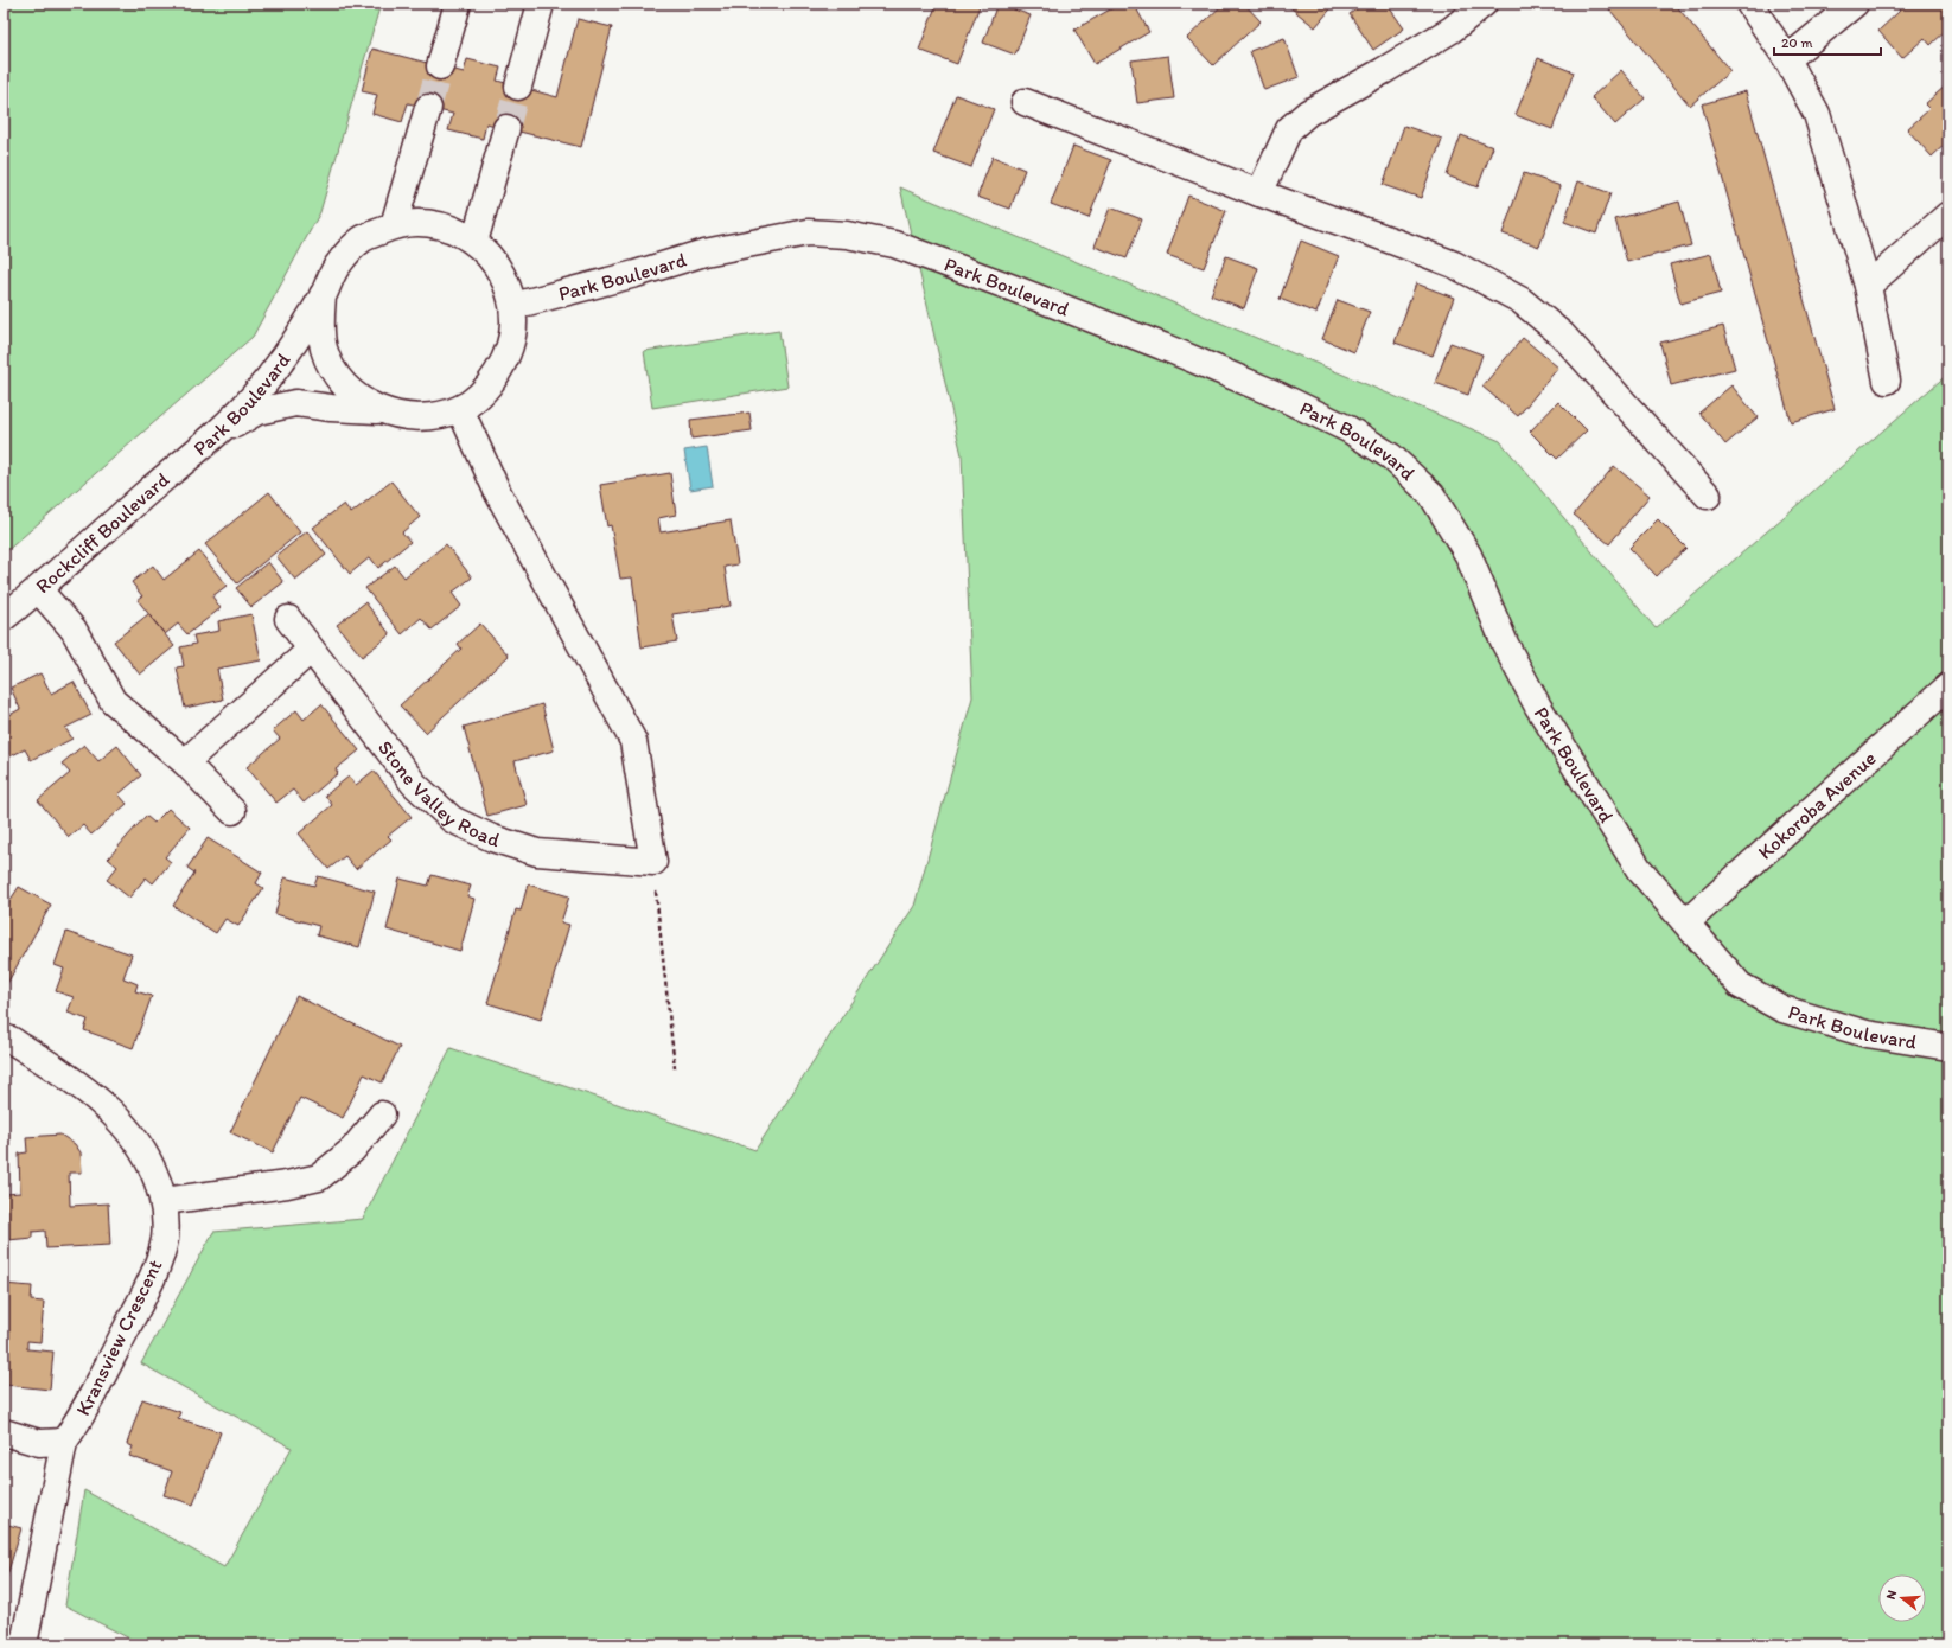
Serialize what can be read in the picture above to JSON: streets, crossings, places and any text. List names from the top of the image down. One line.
{"streets":{"street":["Park Boulevard","Rockcliff Boulevard","Stone Valley Road","Kokoroba Avenue","Kransview Crescent"]},"crossings":[["Park Boulevard","Rockcliff Boulevard"],["Park Boulevard","Kokoroba Avenue"]],"scale_bar":"20 m","north":"left"}
